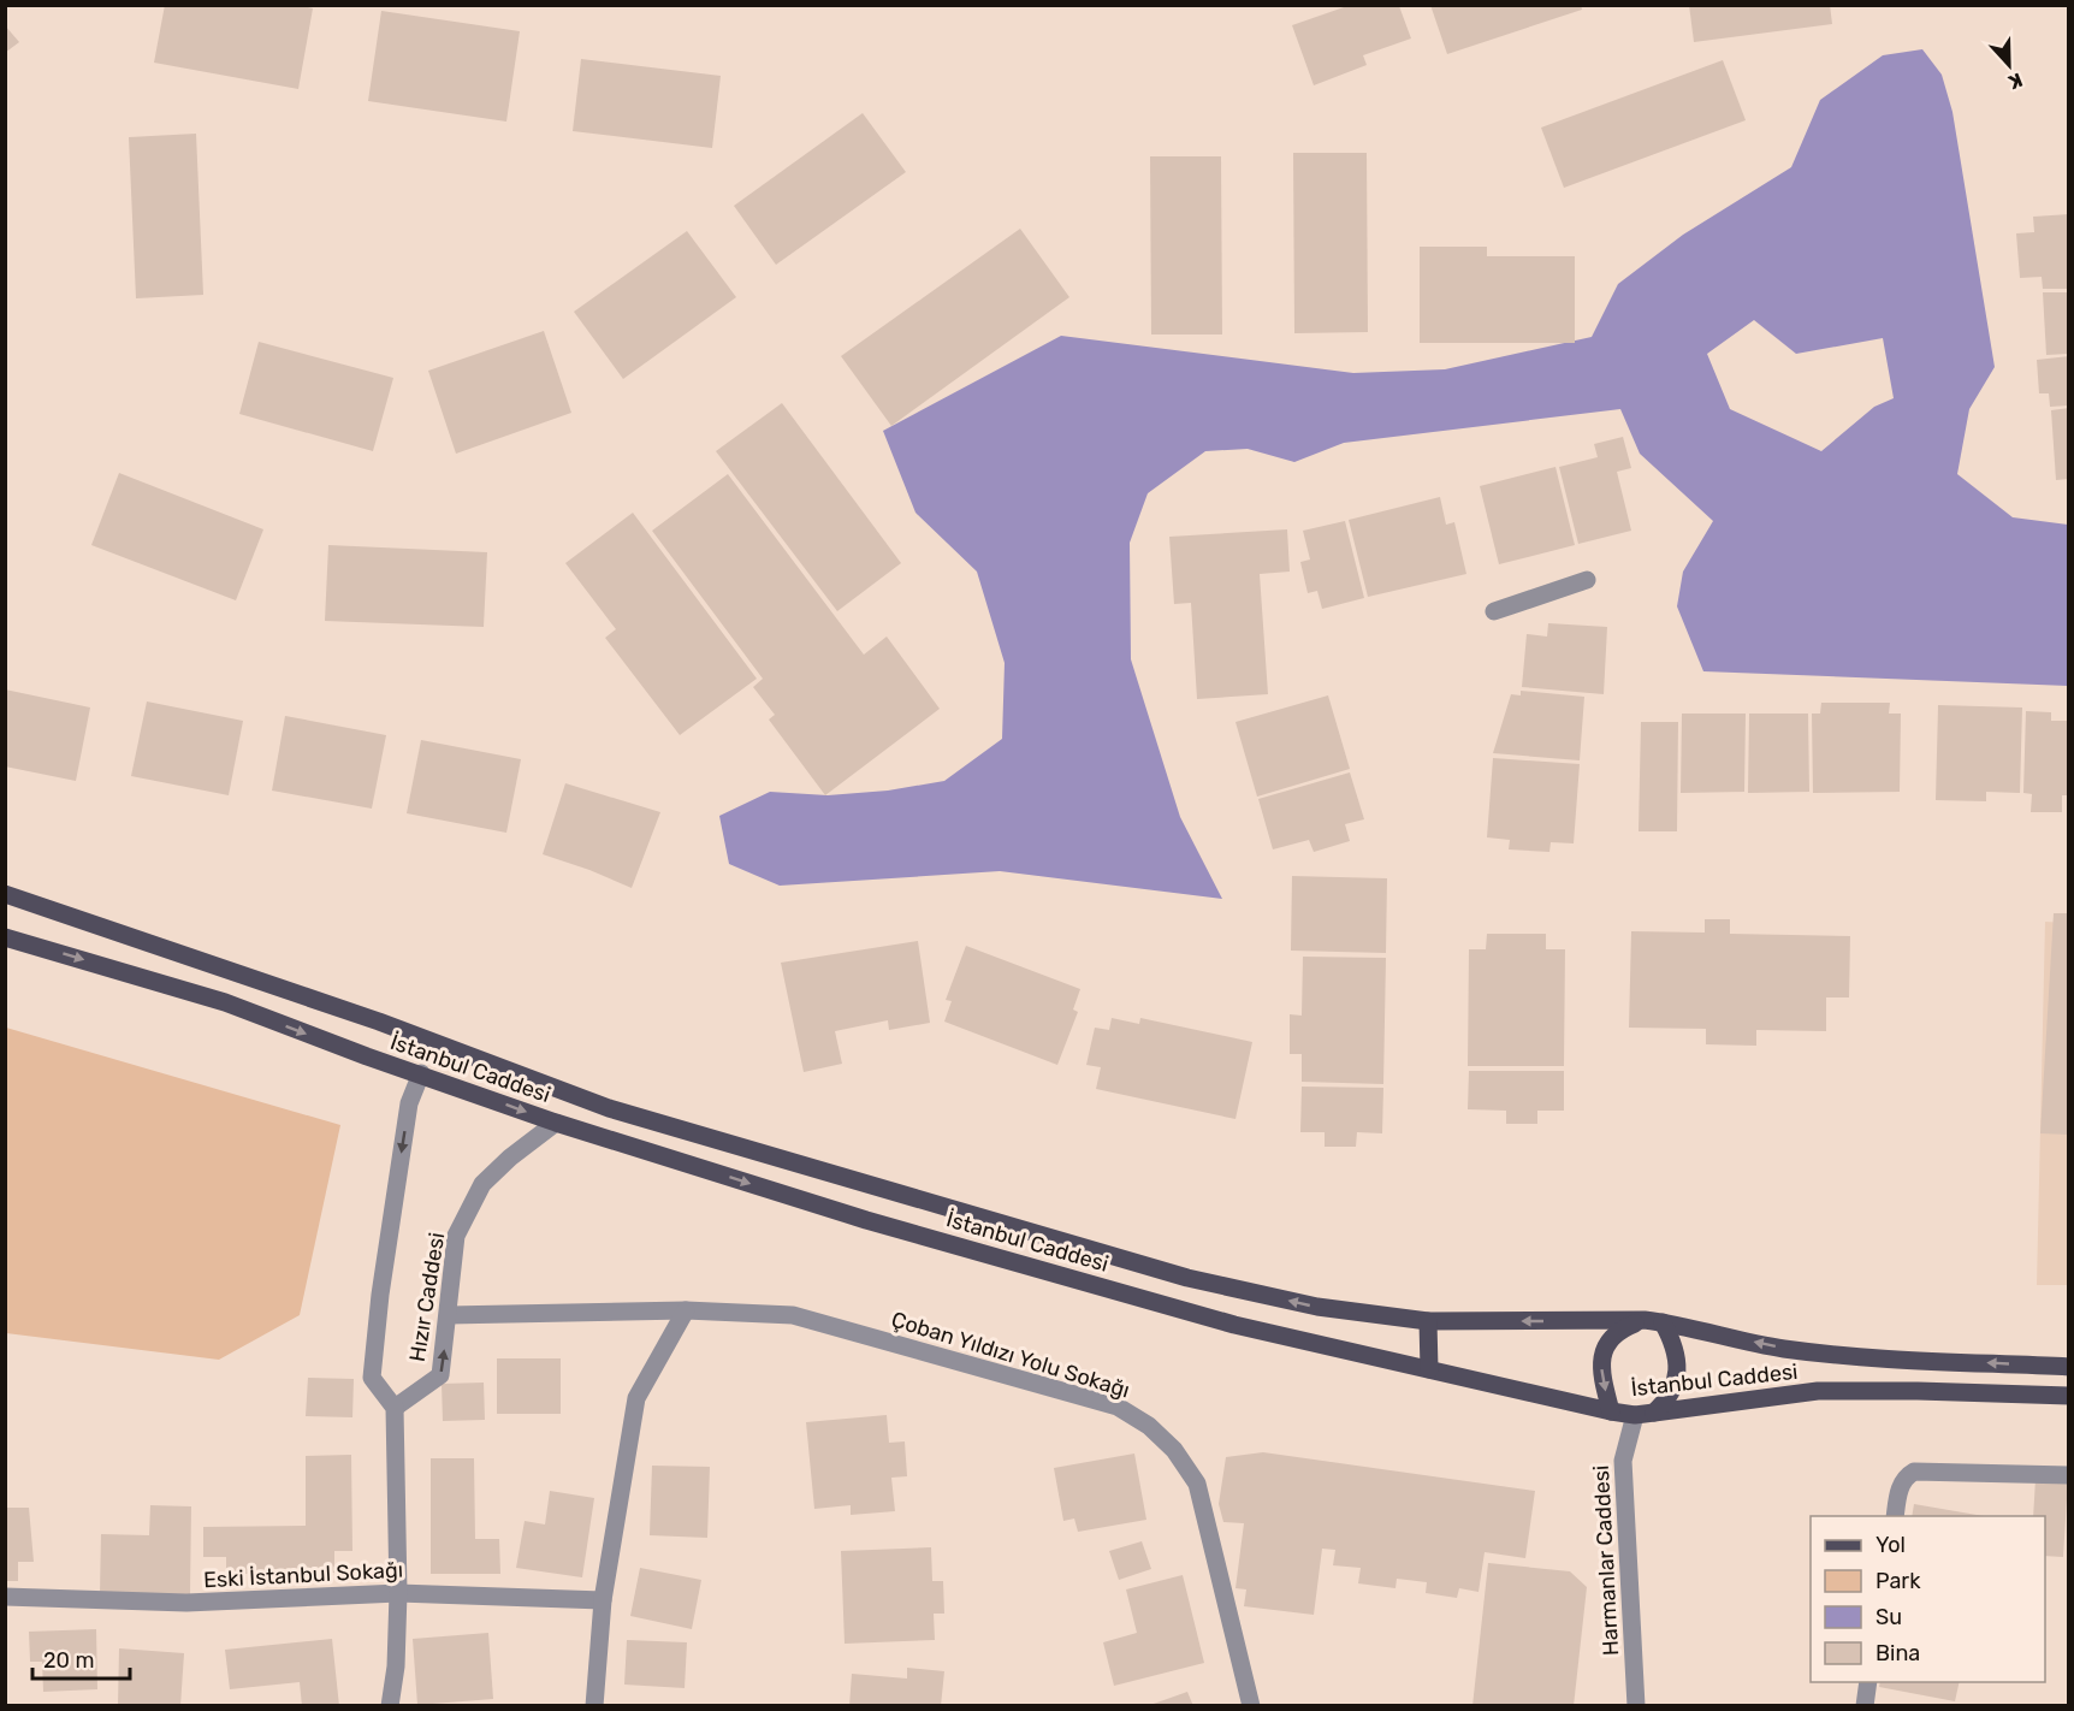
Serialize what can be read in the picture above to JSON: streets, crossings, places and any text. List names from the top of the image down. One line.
{"streets":{"main road":["İstanbul Caddesi"],"street":["Hızır Caddesi","Çoban Yıldızı Yolu Sokağı","Harmanlar Caddesi","Eski İstanbul Sokağı"]},"crossings":[["İstanbul Caddesi","Hızır Caddesi"],["İstanbul Caddesi","Harmanlar Caddesi"],["Hızır Caddesi","Çoban Yıldızı Yolu Sokağı"]],"legend":["Yol","Park","Su","Bina"],"scale_bar":"20 m","north":"bottom"}
